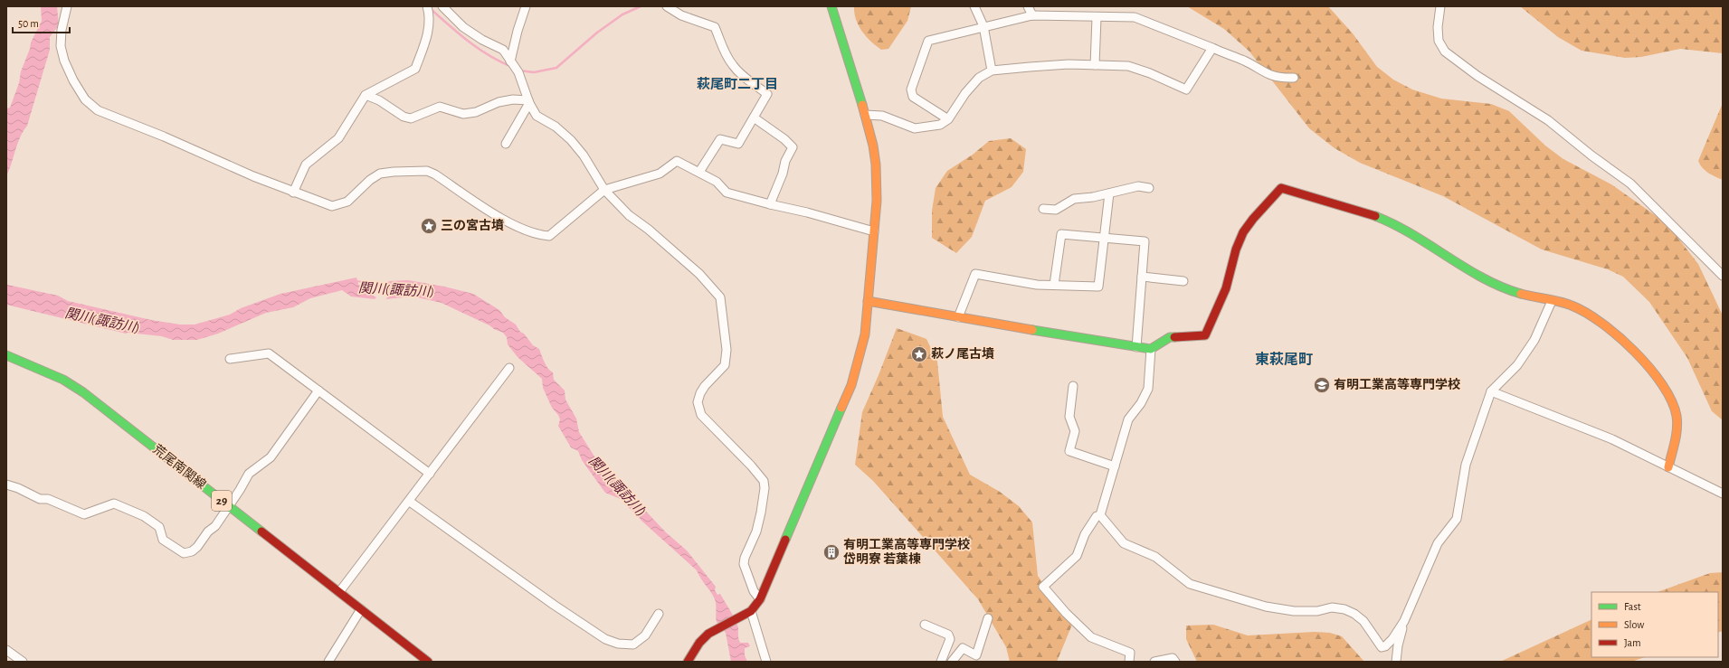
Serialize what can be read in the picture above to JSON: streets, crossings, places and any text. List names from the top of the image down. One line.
{"streets":{"street":["荒尾南関線","29"]},"districts":["萩尾町二丁目","東萩尾町"],"water":["関川(諏訪川)"],"places":{"place":["三の宮古墳","萩ノ尾古墳"],"school or university":["有明工業高等専門学校"],"building":["有明工業高等専門学校 岱明寮 若葉棟"]},"legend":["Fast","Slow","Jam"],"scale_bar":"50 m"}
